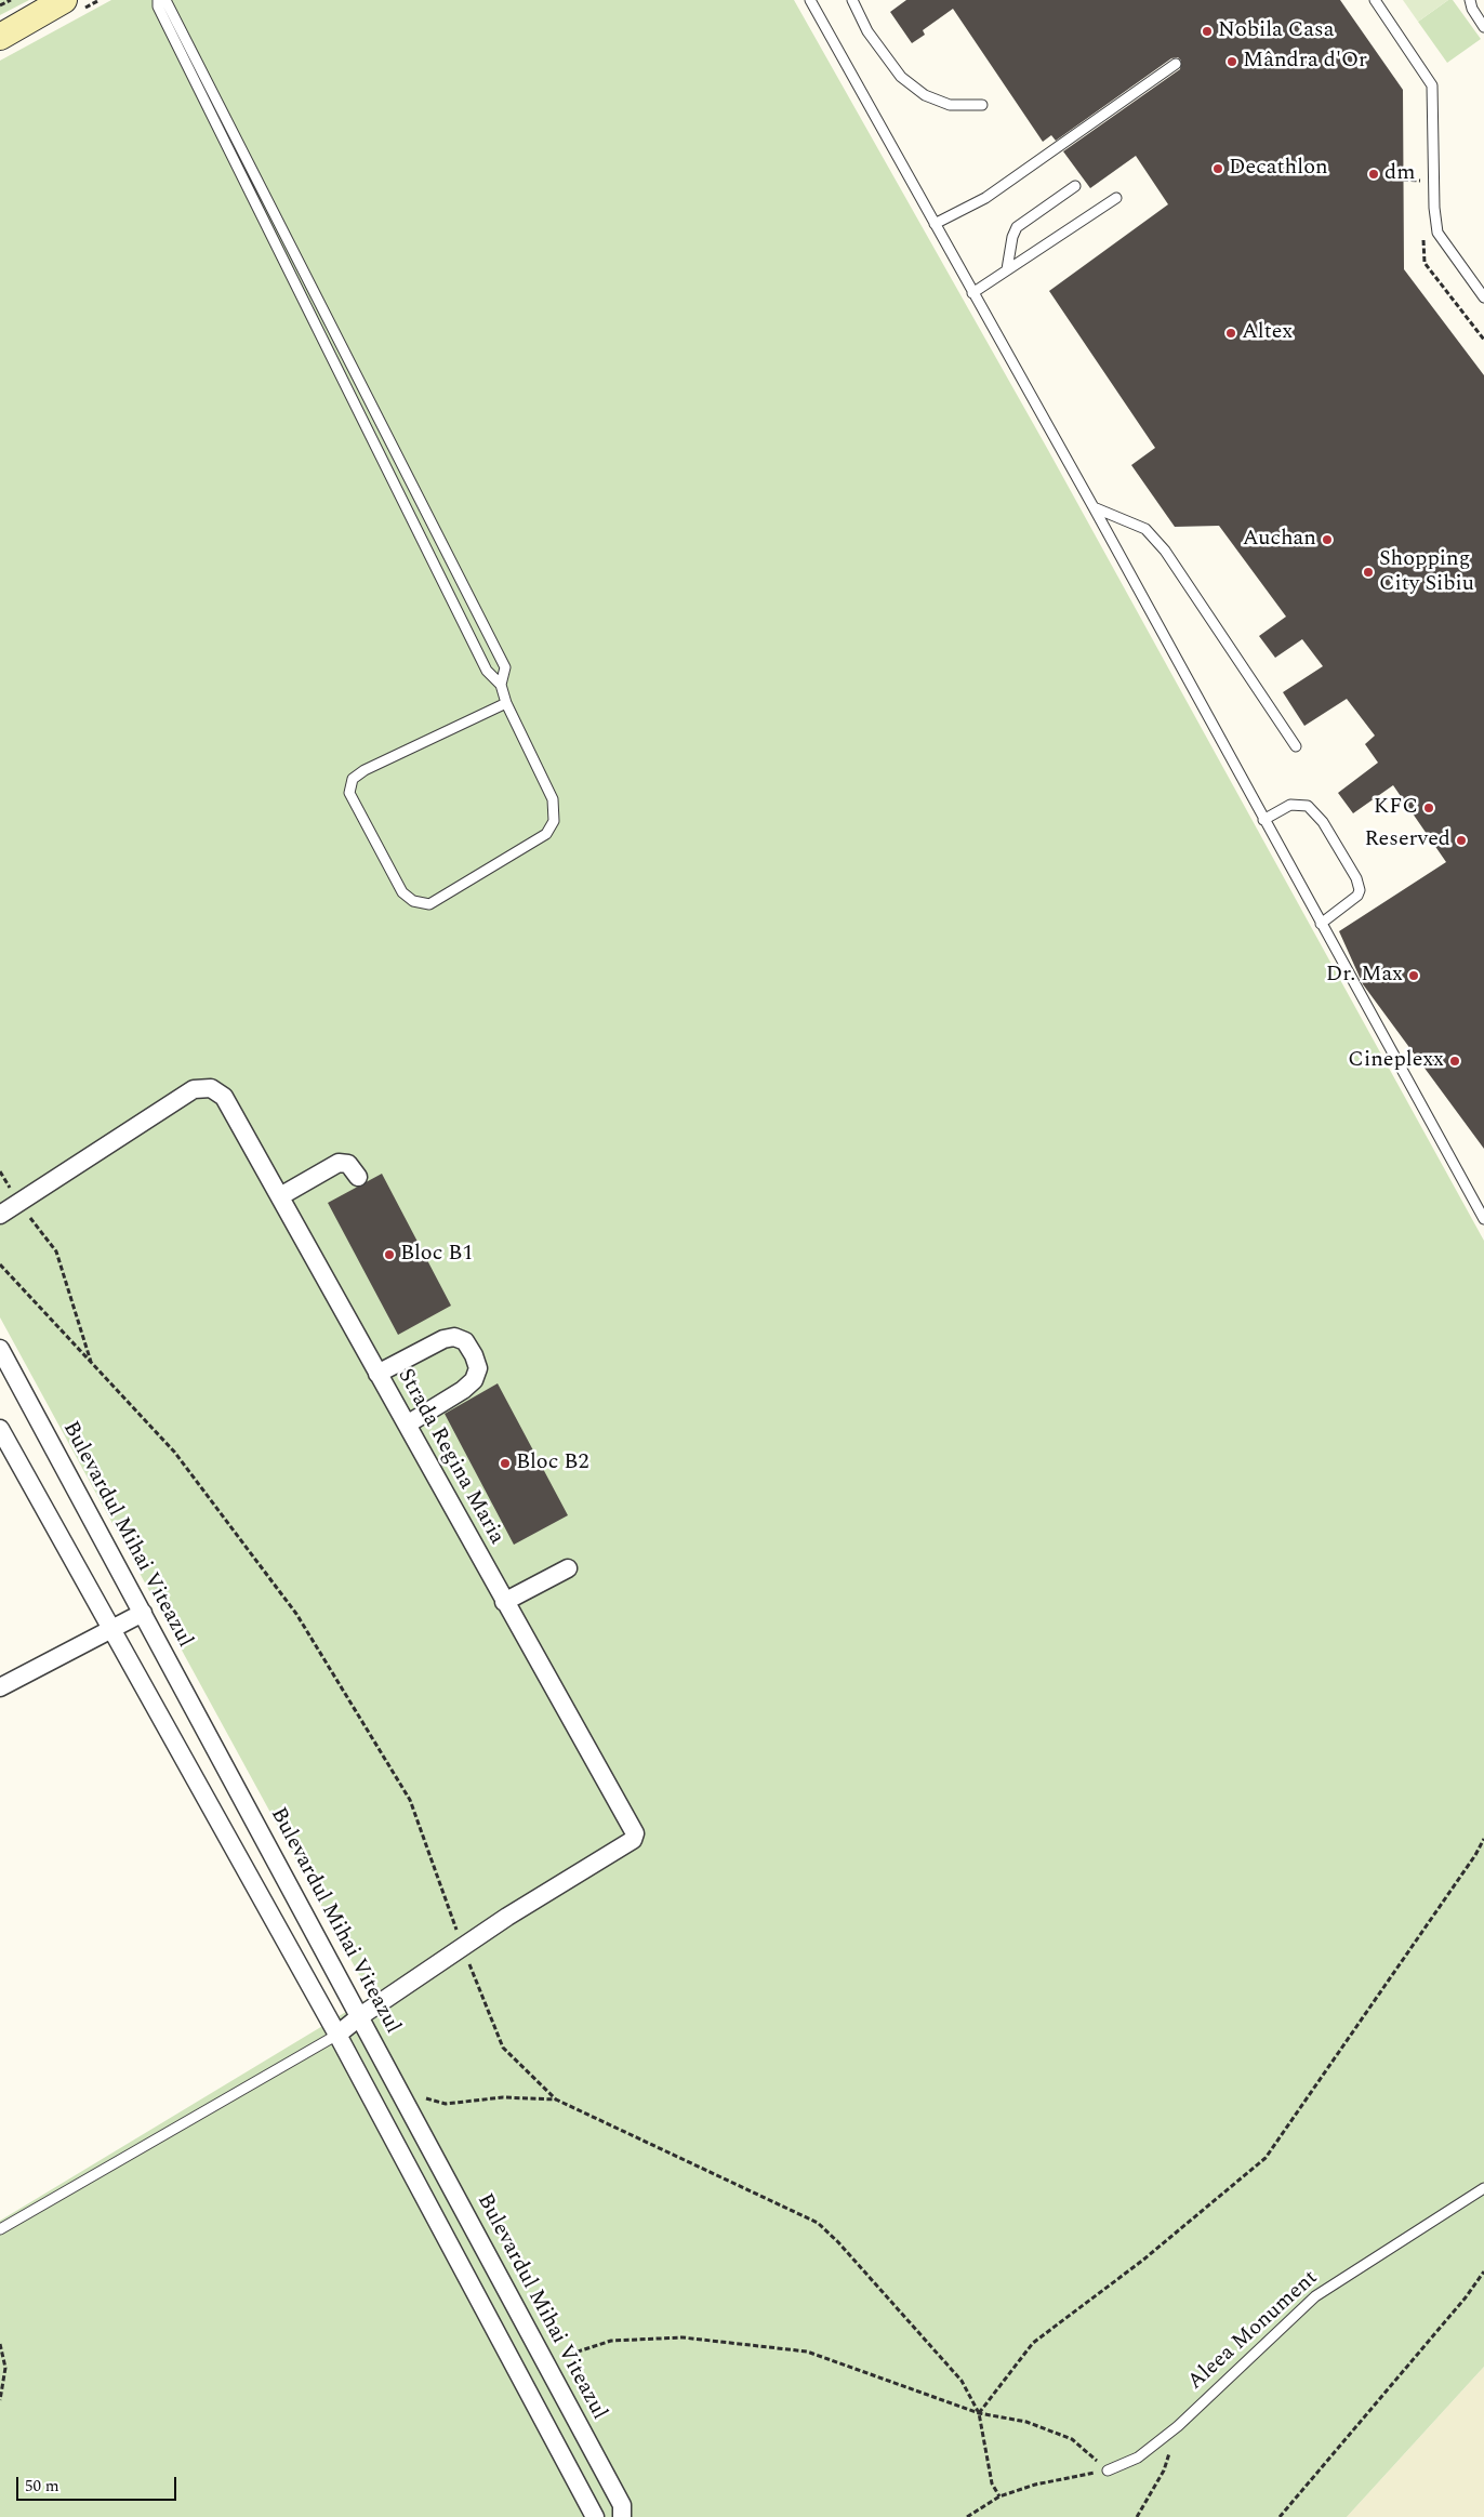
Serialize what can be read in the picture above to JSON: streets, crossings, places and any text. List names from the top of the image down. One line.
{"streets":{"street":["Strada Regina Maria","Bulevardul Mihai Viteazul"],"lane":["Aleea Monument"]},"places":["Nobila Casa","Mândra d'Or","Decathlon","dm","Altex","Auchan","Shopping City Sibiu","KFC","Reserved","Dr. Max","Cineplexx","Bloc B1","Bloc B2"],"scale_bar":"50 m"}
